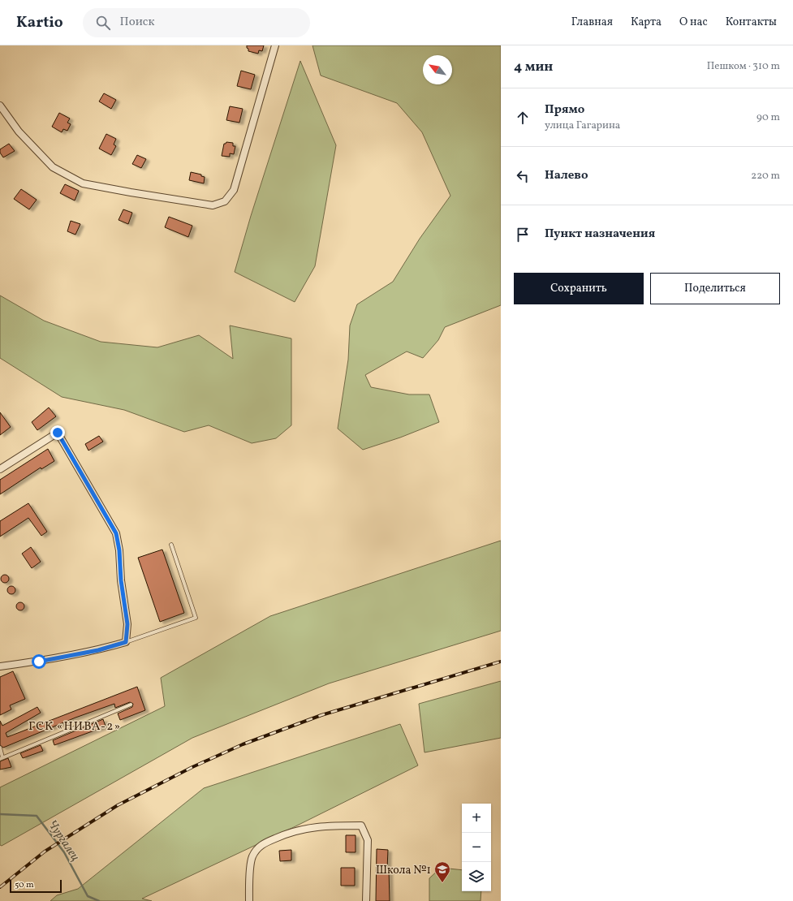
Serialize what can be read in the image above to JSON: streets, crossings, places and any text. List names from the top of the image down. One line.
{"districts":["ГСК «НИВА-2»"],"water":["Чургалец"],"places":{"school or university":["Школа №1"]},"scale_bar":"50 m","north":"top left","page":{"header":"Kartio","search":"Поиск","nav":["Главная","Карта","О нас","Контакты"],"heading":["4 мин","Пешком · 310 m"],"list":[["Прямо","улица Гагарина","90 m"],["Налево","220 m"],"Пункт назначения"],"buttons":["Сохранить","Поделиться"],"map_buttons":["+","−"],"scale":"50 m"}}
